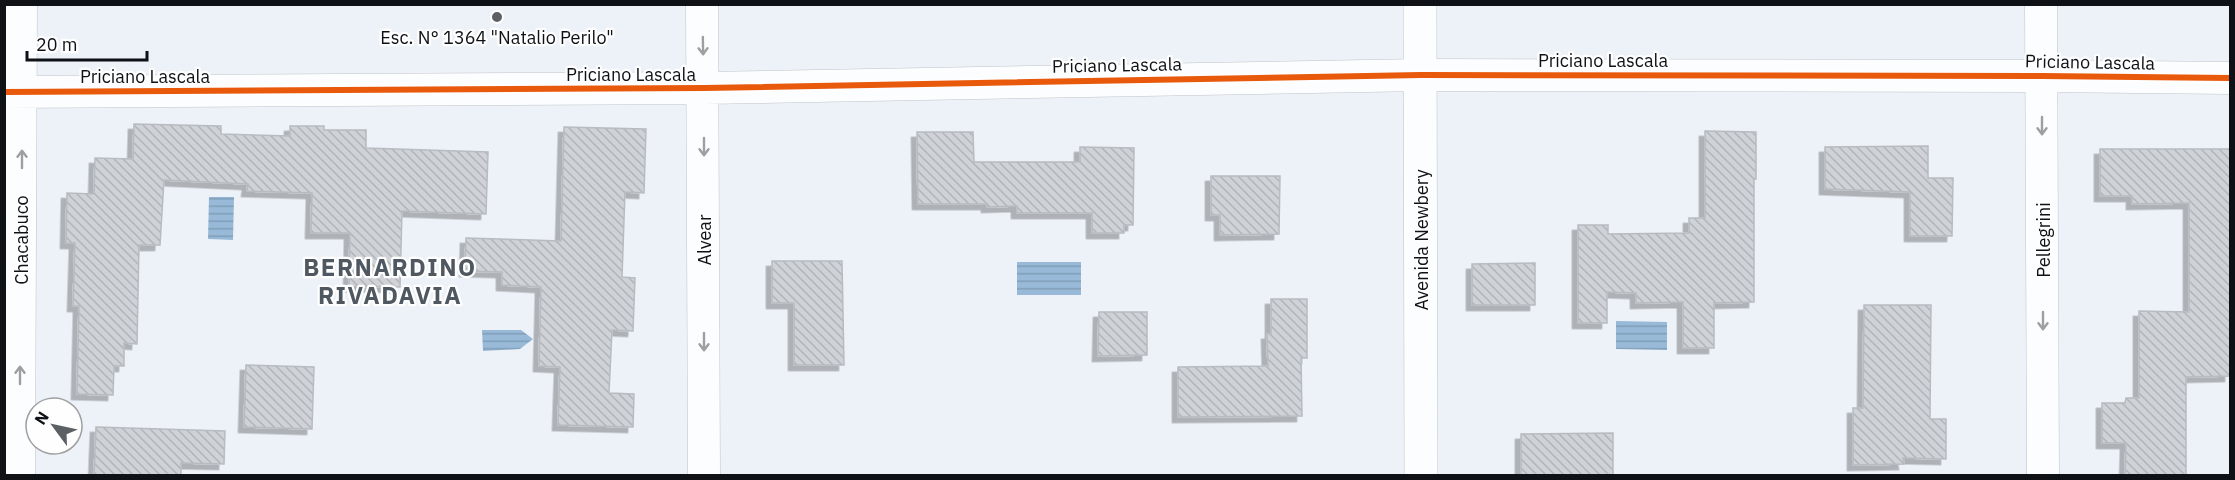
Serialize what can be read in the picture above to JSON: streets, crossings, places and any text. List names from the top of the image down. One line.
{"streets":{"main road":["Avenida Newbery"],"street":["Priciano Lascala","Chacabuco","Alvear","Pellegrini"]},"crossings":[["Priciano Lascala","Chacabuco"],["Priciano Lascala","Alvear"],["Priciano Lascala","Avenida Newbery"],["Priciano Lascala","Pellegrini"]],"one_way":["Chacabuco","Alvear","Pellegrini"],"districts":["BERNARDINO RIVADAVIA"],"places":["Esc. N° 1364 \"Natalio Perilo\""],"scale_bar":"20 m","north":"top left"}
